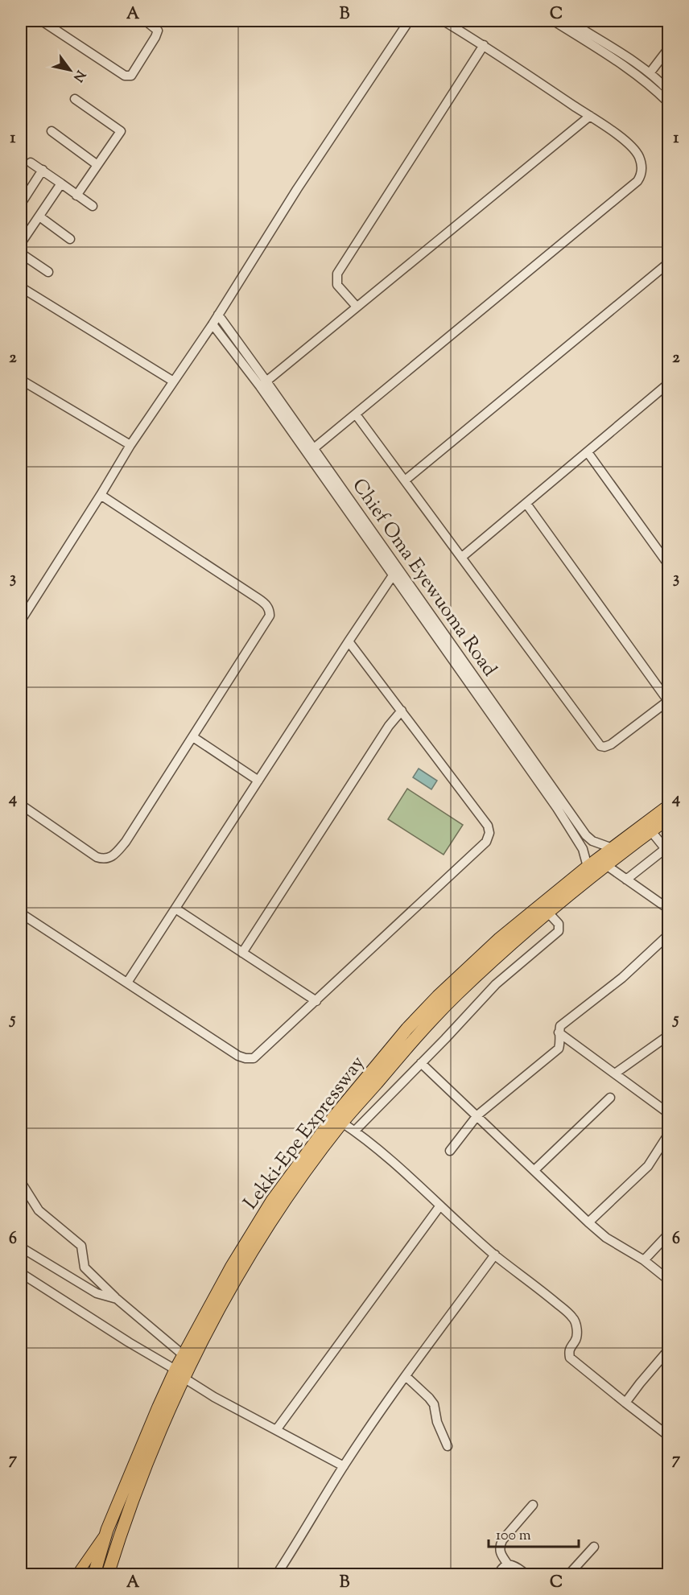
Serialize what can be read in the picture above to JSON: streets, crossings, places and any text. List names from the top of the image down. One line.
{"streets":{"highway":["Lekki-Epe Expressway"],"street":["Chief Oma Eyewuoma Road"]},"crossings":[["Chief Oma Eyewuoma Road","Lekki-Epe Expressway"]],"scale_bar":"100 m","north":"bottom right","grid":{"columns":["A","B","C"],"rows":["1","2","3","4","5","6","7"]}}
